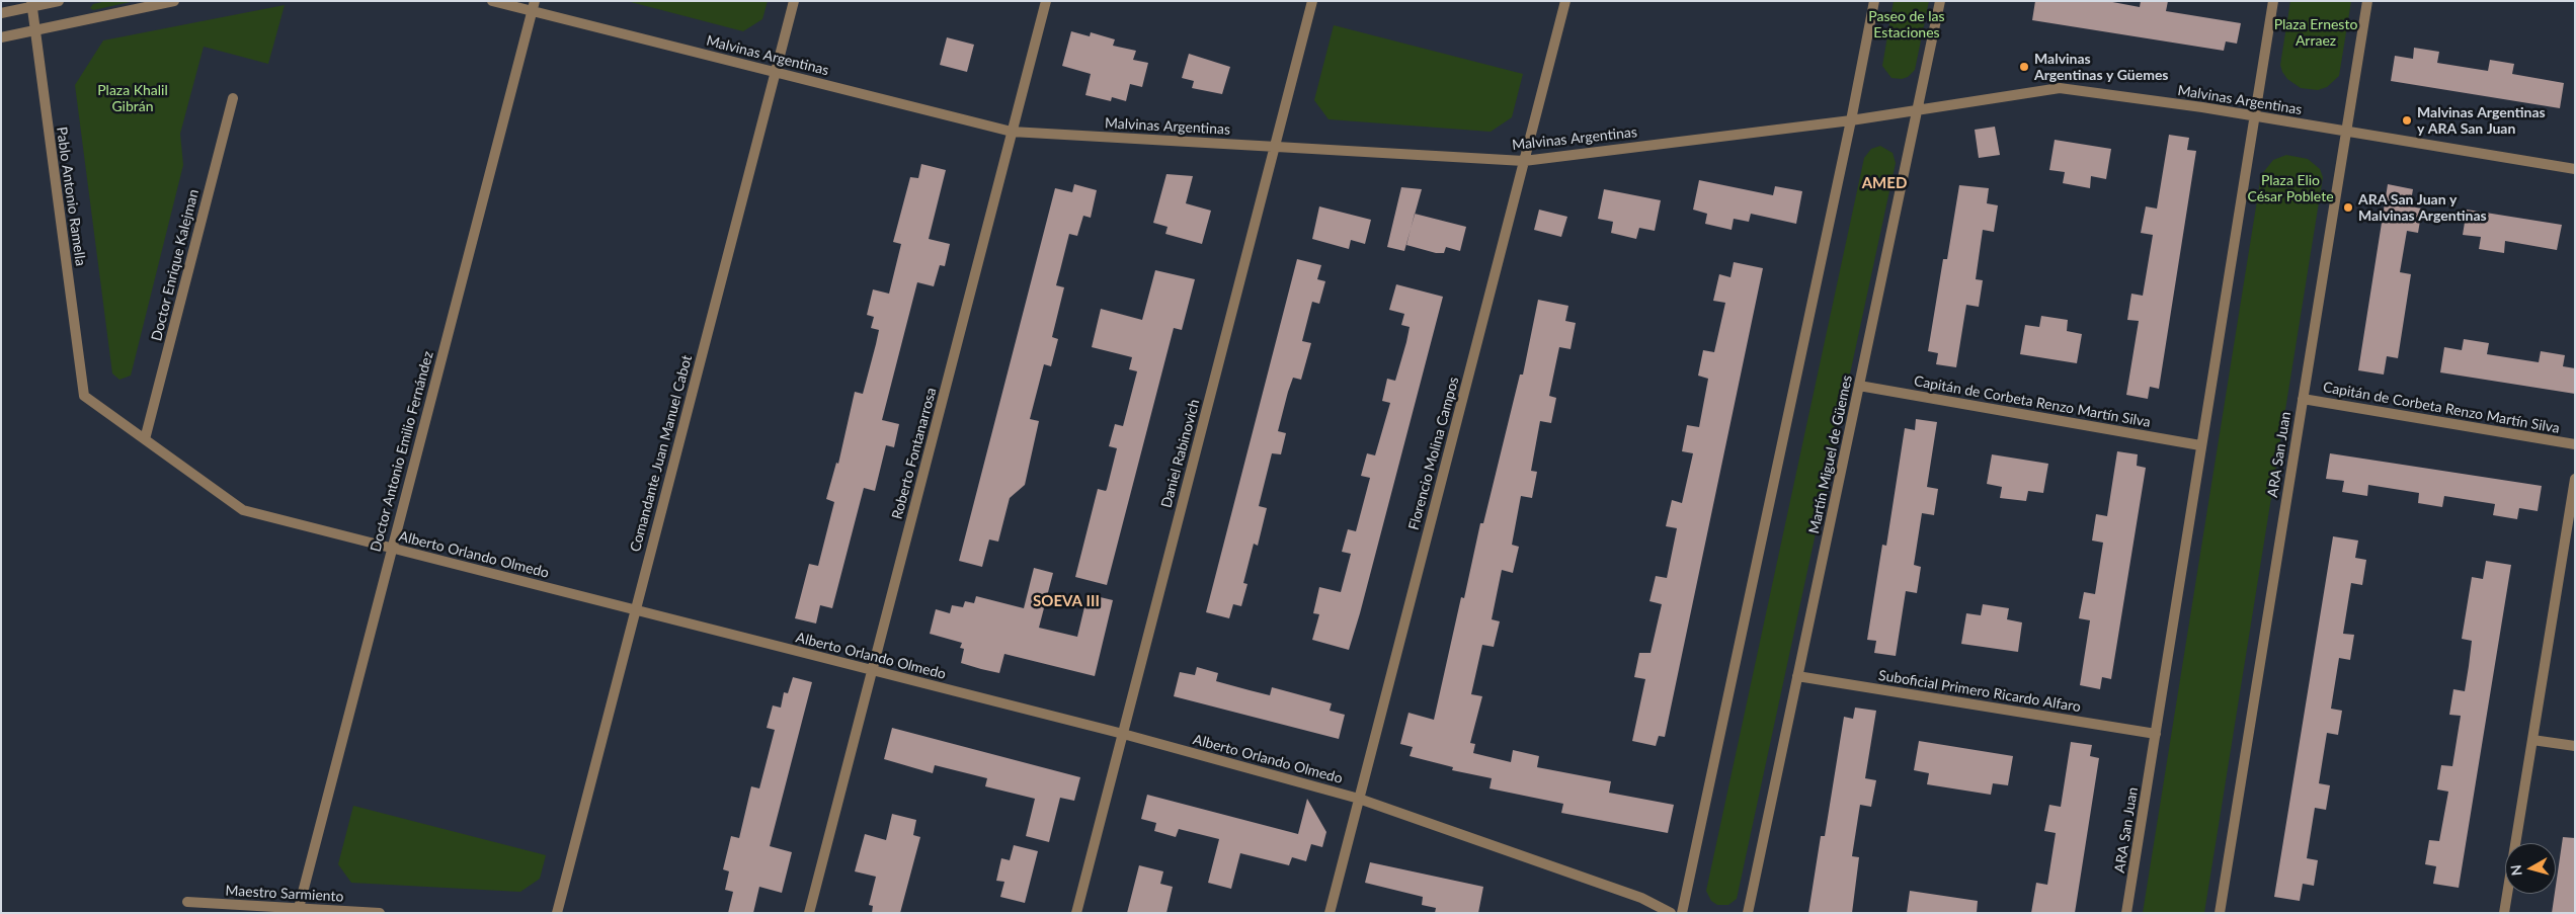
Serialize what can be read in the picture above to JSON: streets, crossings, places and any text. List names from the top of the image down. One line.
{"streets":{"street":["Malvinas Argentinas","Pablo Antonio Ramella","Doctor Enrique Kalejman","Capitán de Corbeta Renzo Martín Silva","Doctor Antonio Emilio Fernández","Comandante Juan Manuel Cabot","Roberto Fontanarrosa","Daniel Rabinovich","Florencio Molina Campos","Martín Miguel de Güemes","ARA San Juan","Alberto Orlando Olmedo","Suboficial Primero Ricardo Alfaro","Maestro Sarmiento"]},"crossings":[["Malvinas Argentinas","Doctor Antonio Emilio Fernández"],["Malvinas Argentinas","Comandante Juan Manuel Cabot"],["Malvinas Argentinas","Roberto Fontanarrosa"],["Malvinas Argentinas","Daniel Rabinovich"],["Malvinas Argentinas","Florencio Molina Campos"],["Malvinas Argentinas","Martín Miguel de Güemes"],["Malvinas Argentinas","ARA San Juan"],["Pablo Antonio Ramella","Alberto Orlando Olmedo"],["Doctor Enrique Kalejman","Alberto Orlando Olmedo"],["Capitán de Corbeta Renzo Martín Silva","Martín Miguel de Güemes"],["Capitán de Corbeta Renzo Martín Silva","ARA San Juan"],["Doctor Antonio Emilio Fernández","Alberto Orlando Olmedo"],["Doctor Antonio Emilio Fernández","Maestro Sarmiento"],["Comandante Juan Manuel Cabot","Alberto Orlando Olmedo"],["Roberto Fontanarrosa","Alberto Orlando Olmedo"],["Daniel Rabinovich","Alberto Orlando Olmedo"],["Florencio Molina Campos","Alberto Orlando Olmedo"],["Martín Miguel de Güemes","Suboficial Primero Ricardo Alfaro"],["ARA San Juan","Suboficial Primero Ricardo Alfaro"]],"districts":["AMED","SOEVA III"],"parks":["Paseo de las Estaciones","Plaza Ernesto Arraez","Plaza Khalil Gibrán","Plaza Elio César Poblete"],"places":["Malvinas Argentinas y Güemes","Malvinas Argentinas y ARA San Juan","ARA San Juan y Malvinas Argentinas"],"north":"left"}
